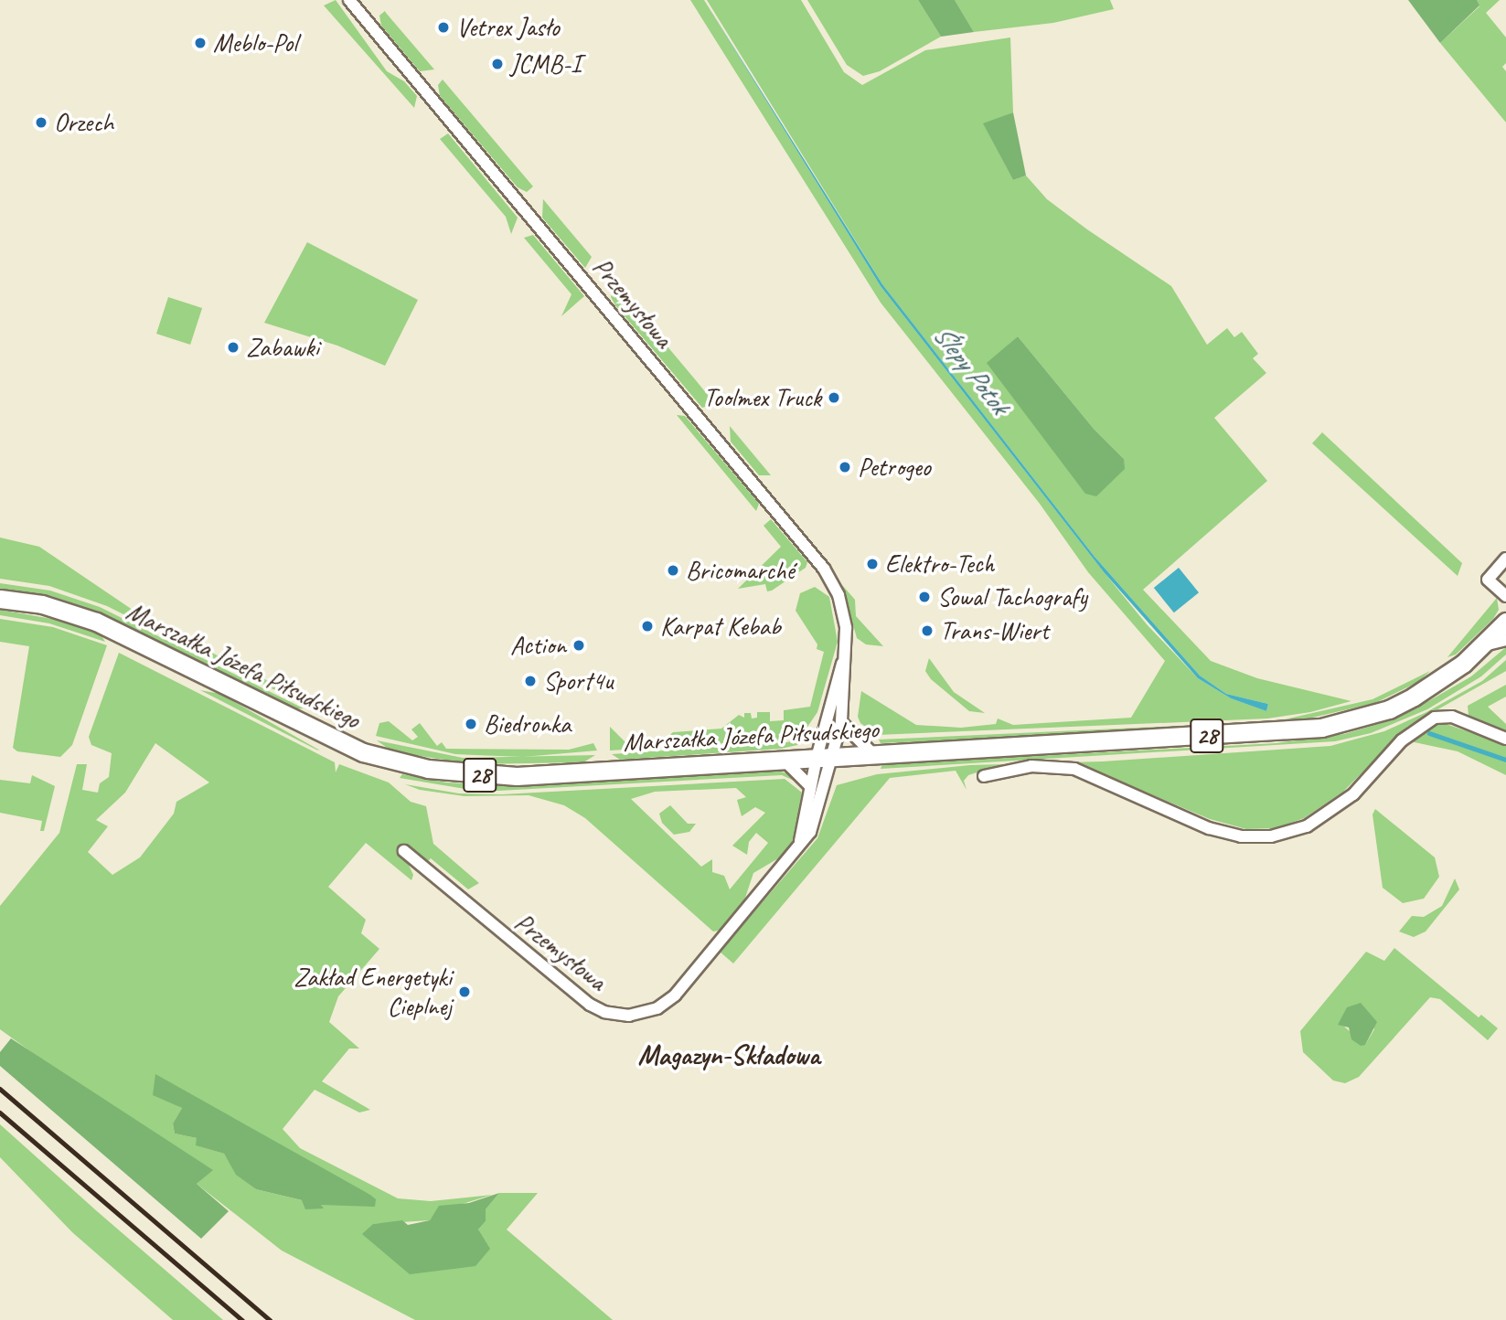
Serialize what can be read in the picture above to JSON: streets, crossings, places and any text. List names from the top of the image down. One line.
{"streets":{"main road":["Marszałka Józefa Piłsudskiego","28"],"street":["Przemysłowa"]},"crossings":[["Przemysłowa","Marszałka Józefa Piłsudskiego"]],"districts":["Magazyn-Składowa"],"water":["Ślepy Potok"],"places":["Vetrex Jasło","Meblo-Pol","JCMB-I","Orzech","Zabawki","Toolmex Truck","Petrogeo","Elektro-Tech","Bricomarché","Sowal Tachografy","Karpat Kebab","Trans-Wiert","Action","Sport4u","Biedronka","Zakład Energetyki Cieplnej"]}
